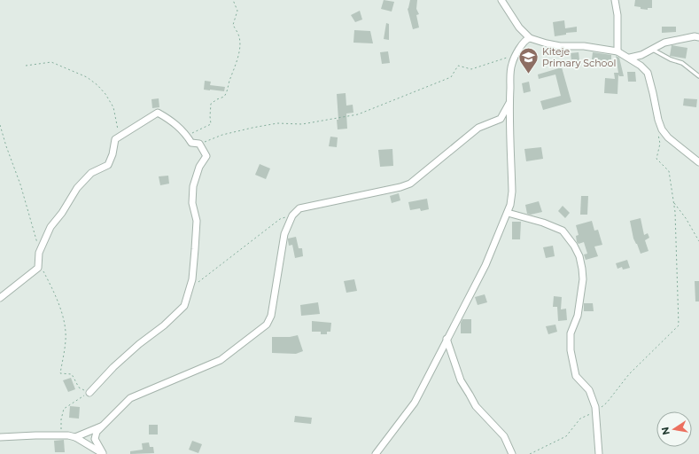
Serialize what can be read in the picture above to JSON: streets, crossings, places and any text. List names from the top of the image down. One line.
{"places":{"school or university":["Kiteje Primary School"]},"north":"left"}
